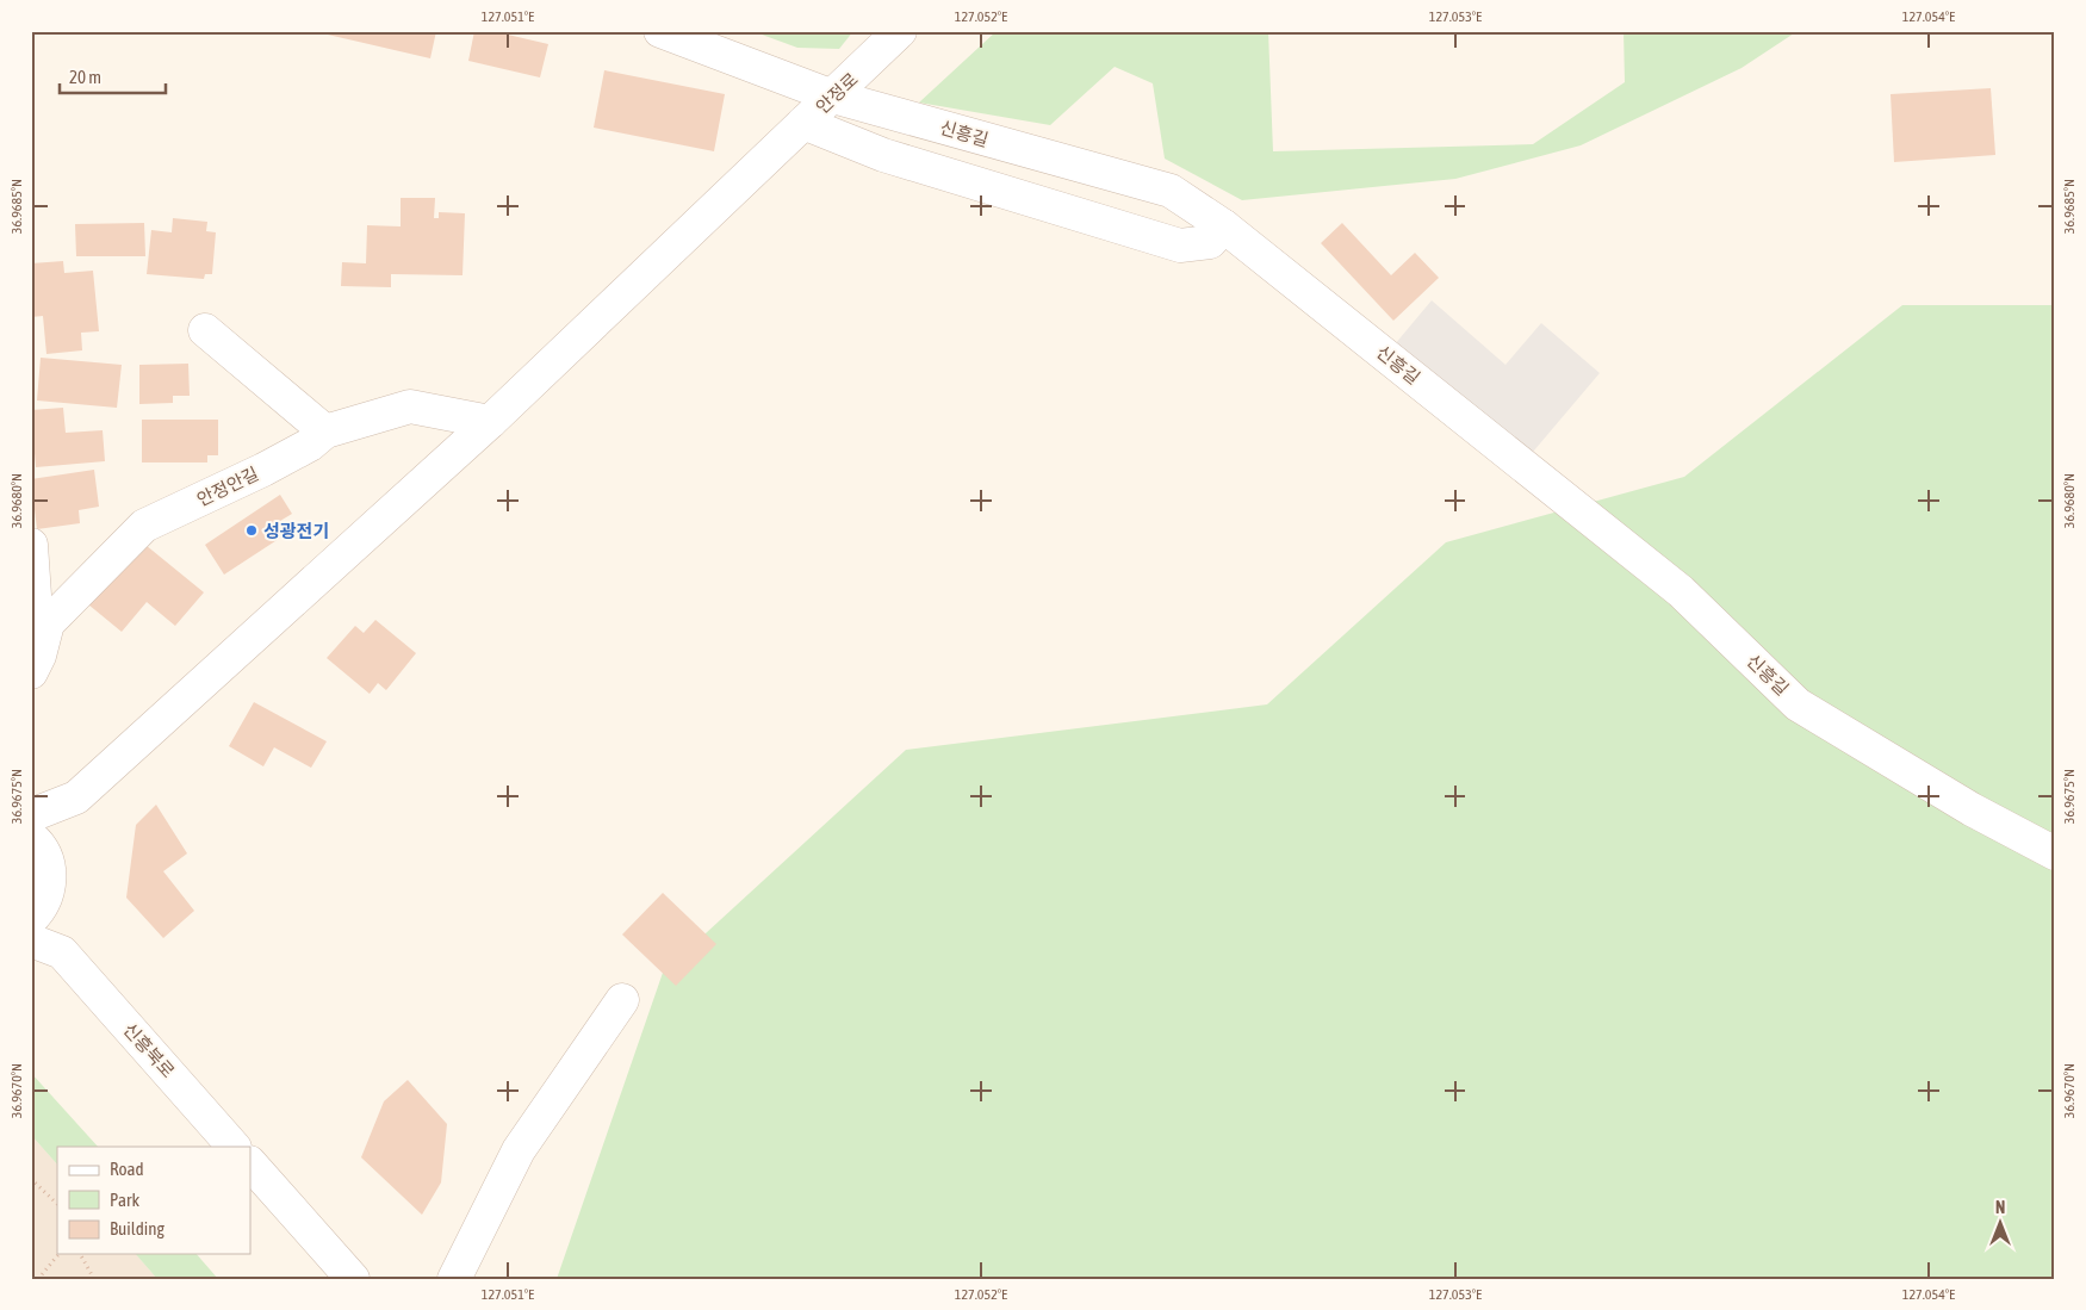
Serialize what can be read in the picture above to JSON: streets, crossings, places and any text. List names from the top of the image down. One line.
{"streets":{"street":["안정로","신흥길","안정안길","신흥북로"]},"crossings":[["안정로","신흥길"],["안정로","안정안길"]],"places":["성광전기"],"legend":["Road","Park","Building"],"scale_bar":"20 m","north":"top","coordinates":["127.051°E","127.052°E","127.053°E","127.054°E","36.9685°N","36.9680°N","36.9675°N","36.9670°N"]}
